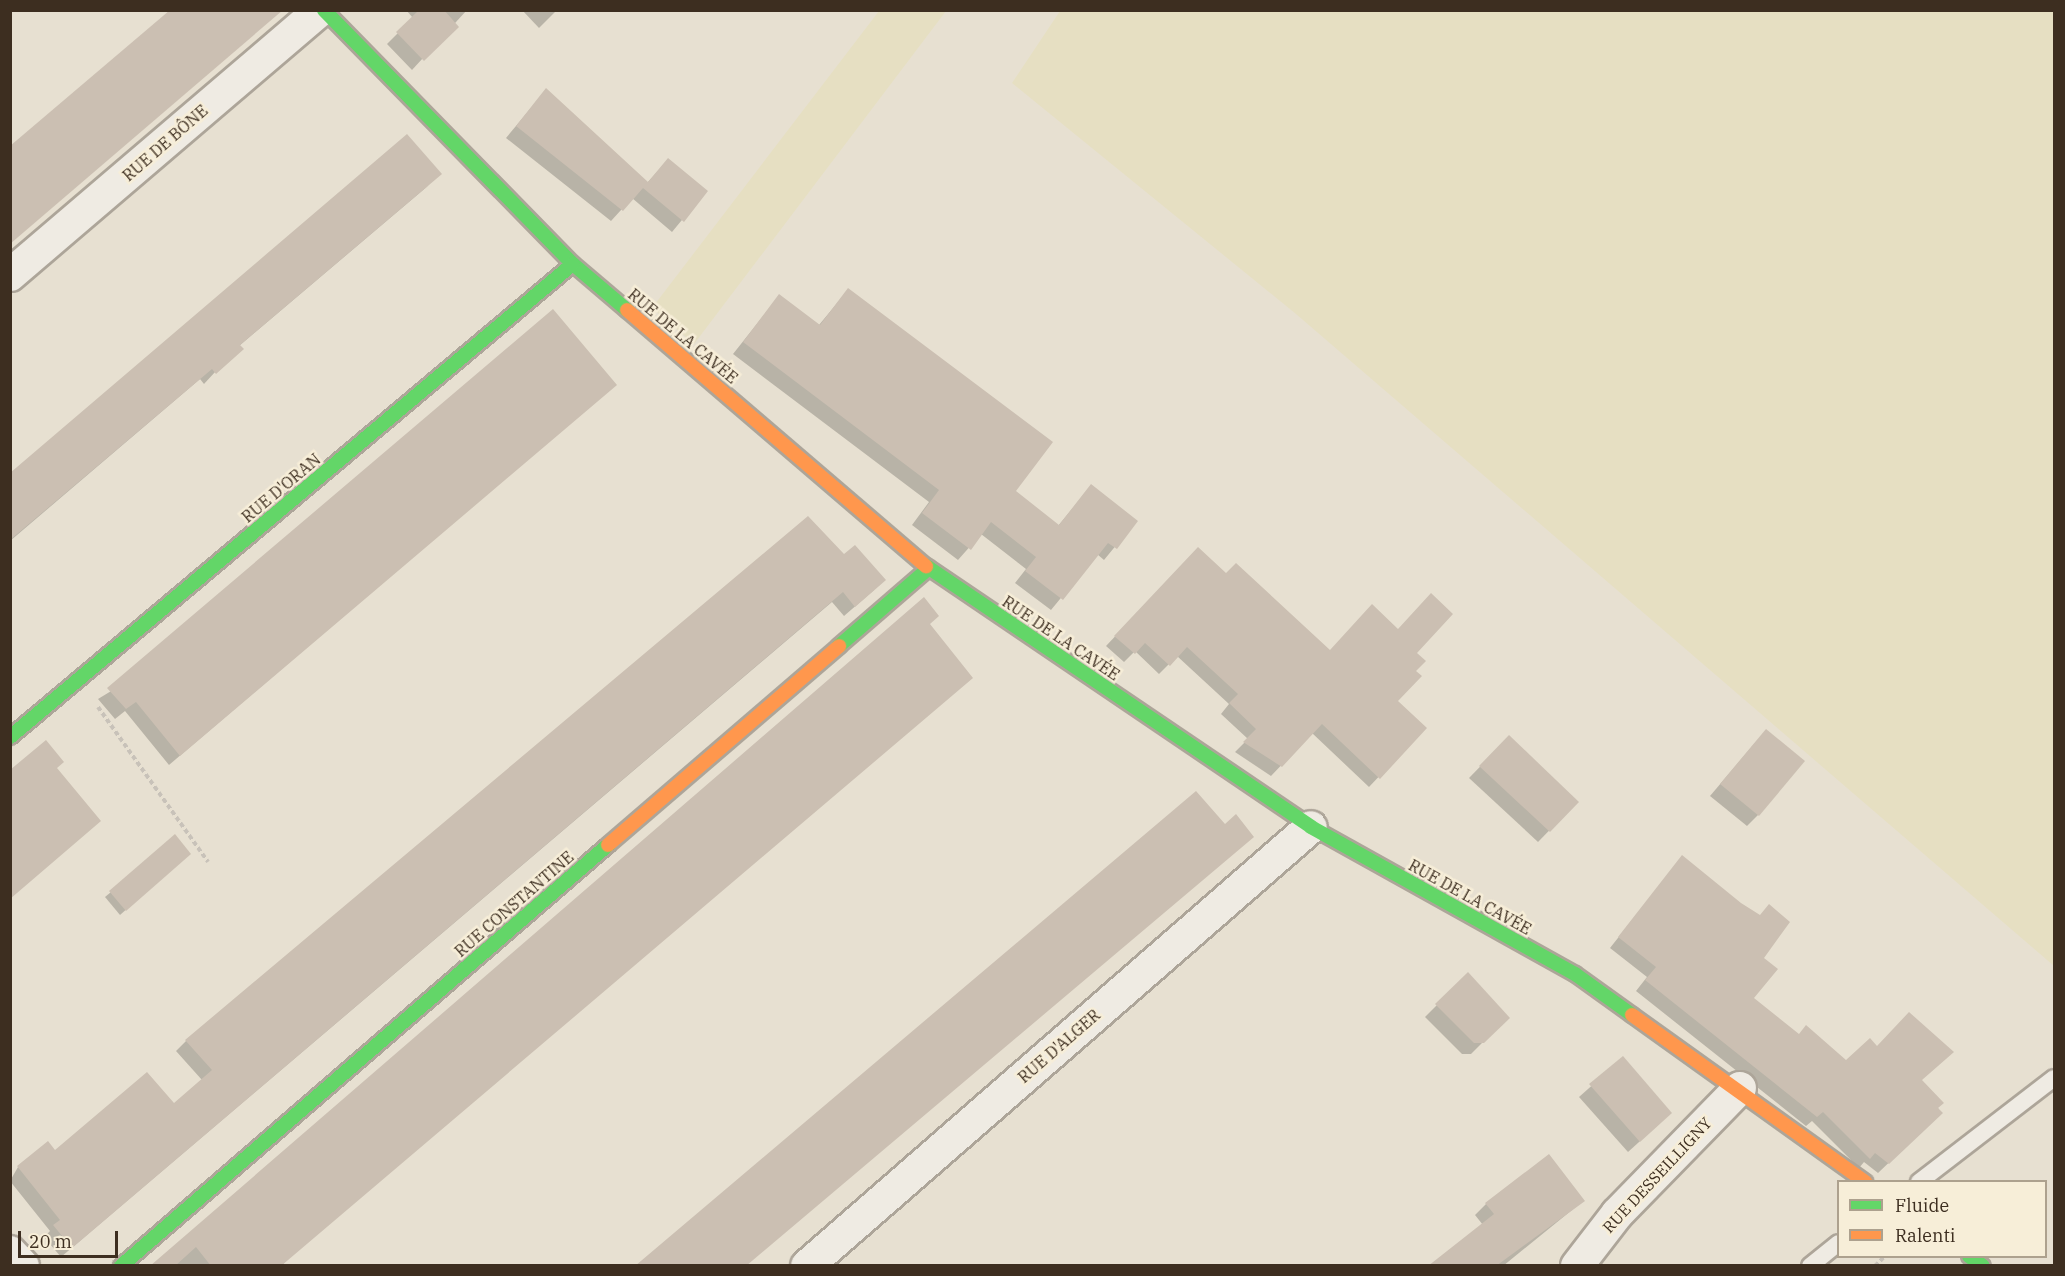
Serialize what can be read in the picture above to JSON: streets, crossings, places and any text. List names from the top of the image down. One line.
{"streets":{"street":["RUE DE BÔNE","RUE DE LA CAVÉE","RUE D'ORAN","RUE CONSTANTINE","RUE D'ALGER","RUE DESSEILLIGNY"]},"crossings":[["RUE DE BÔNE","RUE DE LA CAVÉE"],["RUE DE LA CAVÉE","RUE D'ORAN"],["RUE DE LA CAVÉE","RUE CONSTANTINE"],["RUE DE LA CAVÉE","RUE D'ALGER"],["RUE DE LA CAVÉE","RUE DESSEILLIGNY"]],"legend":["Fluide","Ralenti"],"scale_bar":"20 m"}
